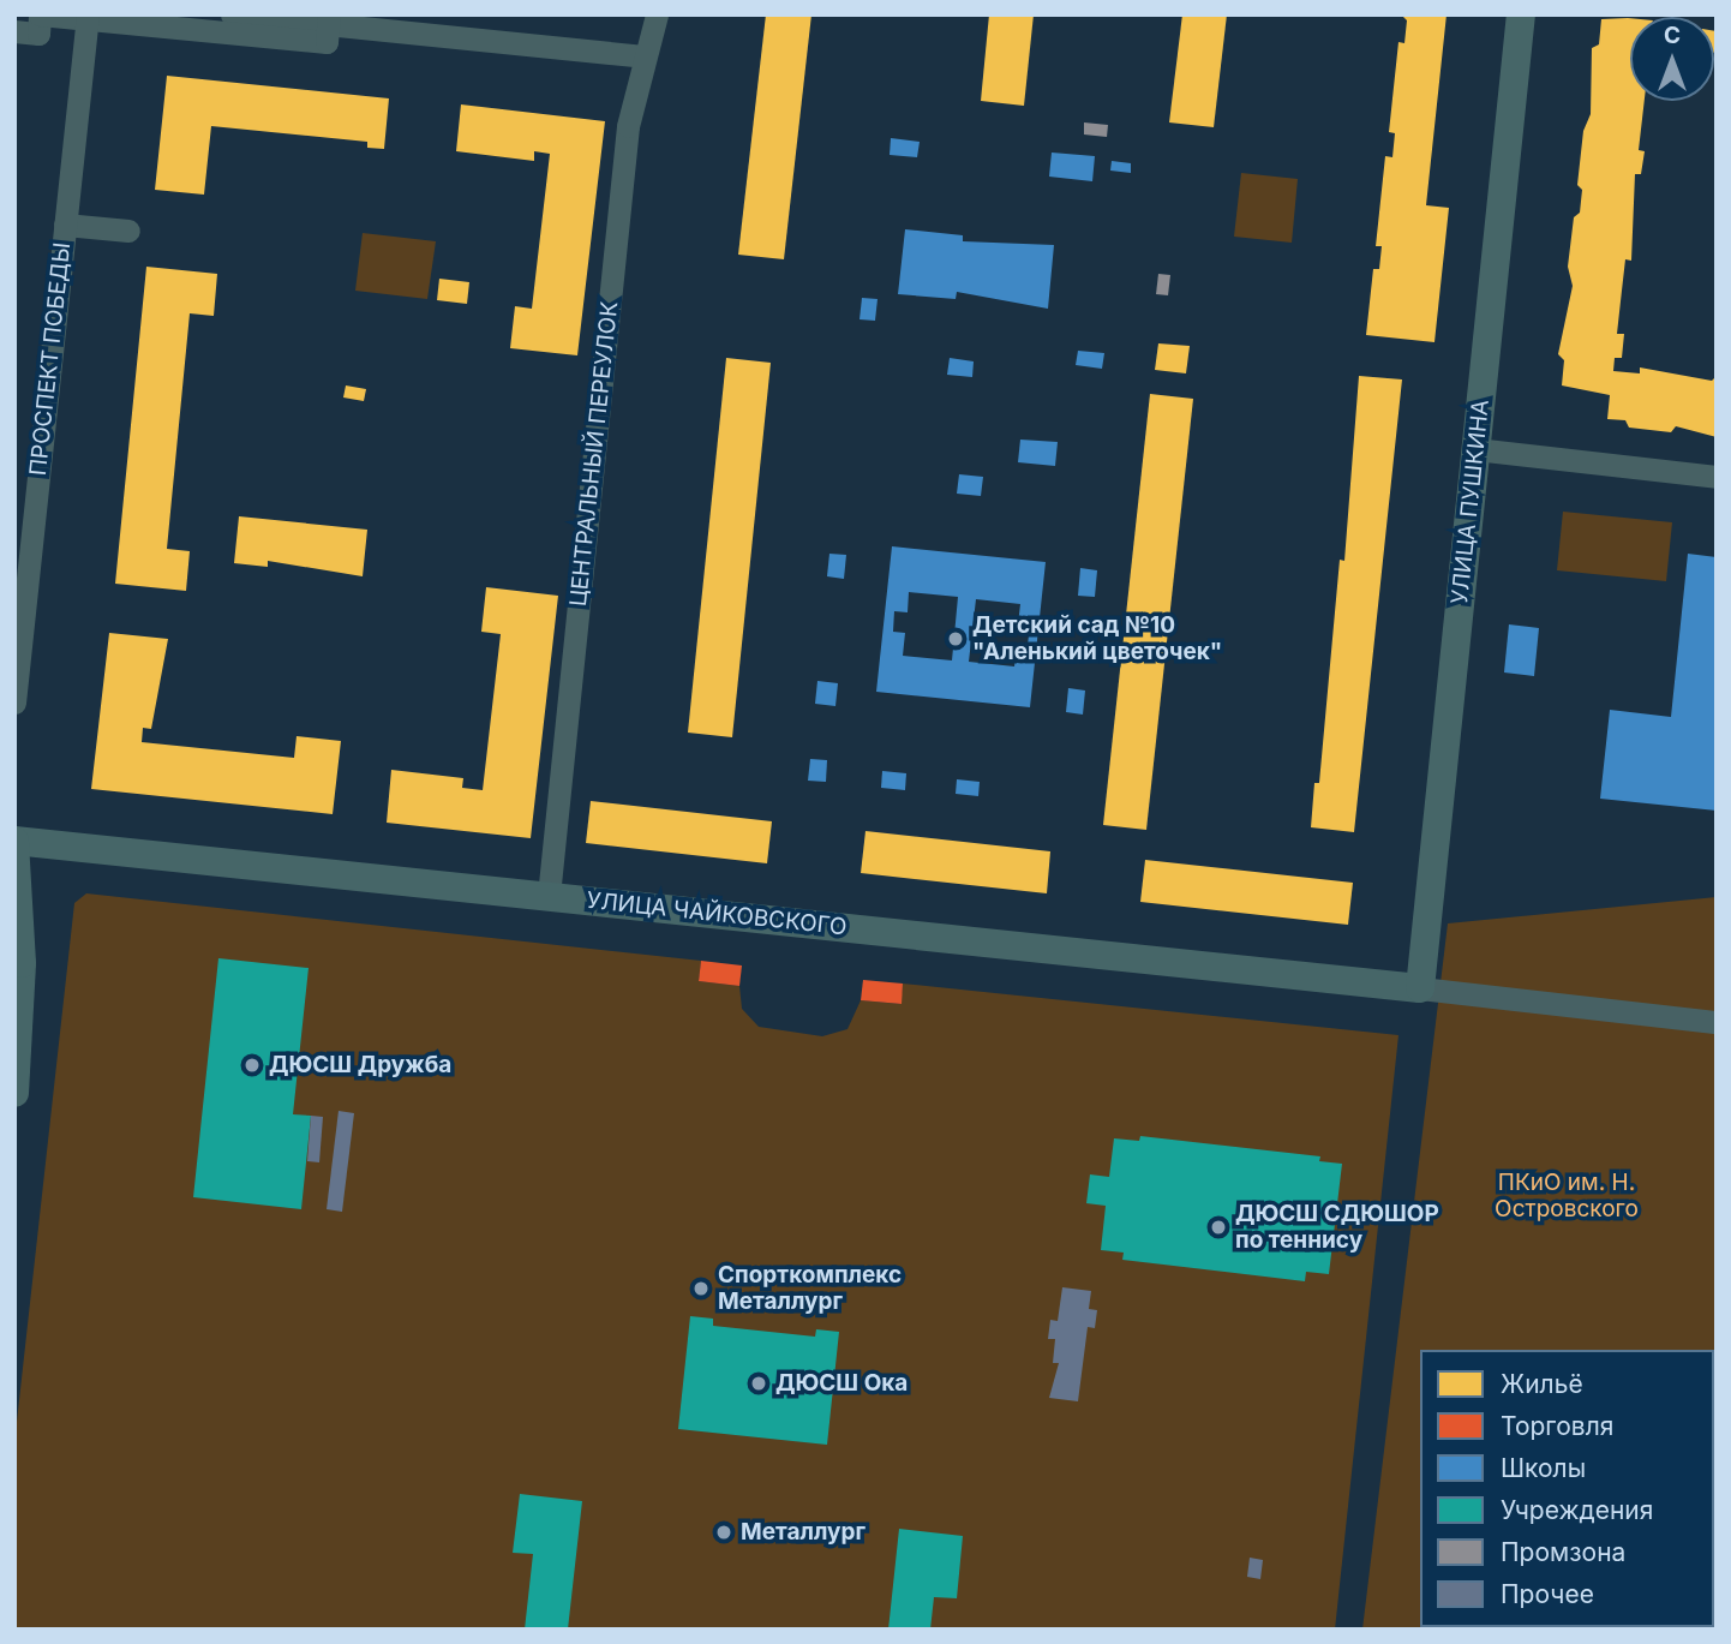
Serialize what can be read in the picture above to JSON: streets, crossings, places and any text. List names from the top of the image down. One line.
{"streets":{"main road":["УЛИЦА ПУШКИНА","УЛИЦА ЧАЙКОВСКОГО"],"street":["ПРОСПЕКТ ПОБЕДЫ","ЦЕНТРАЛЬНЫЙ ПЕРЕУЛОК"]},"crossings":[["ЦЕНТРАЛЬНЫЙ ПЕРЕУЛОК","УЛИЦА ЧАЙКОВСКОГО"],["УЛИЦА ПУШКИНА","УЛИЦА ЧАЙКОВСКОГО"]],"parks":["ПКиО им. Н. Островского"],"places":["Детский сад №10 \"Аленький цветочек\"","ДЮСШ Дружба","ДЮСШ СДЮШОР по теннису","Спорткомплекс Металлург","ДЮСШ Ока","Металлург"],"legend":["Жильё","Торговля","Школы","Учреждения","Промзона","Прочее"],"north":"top"}
